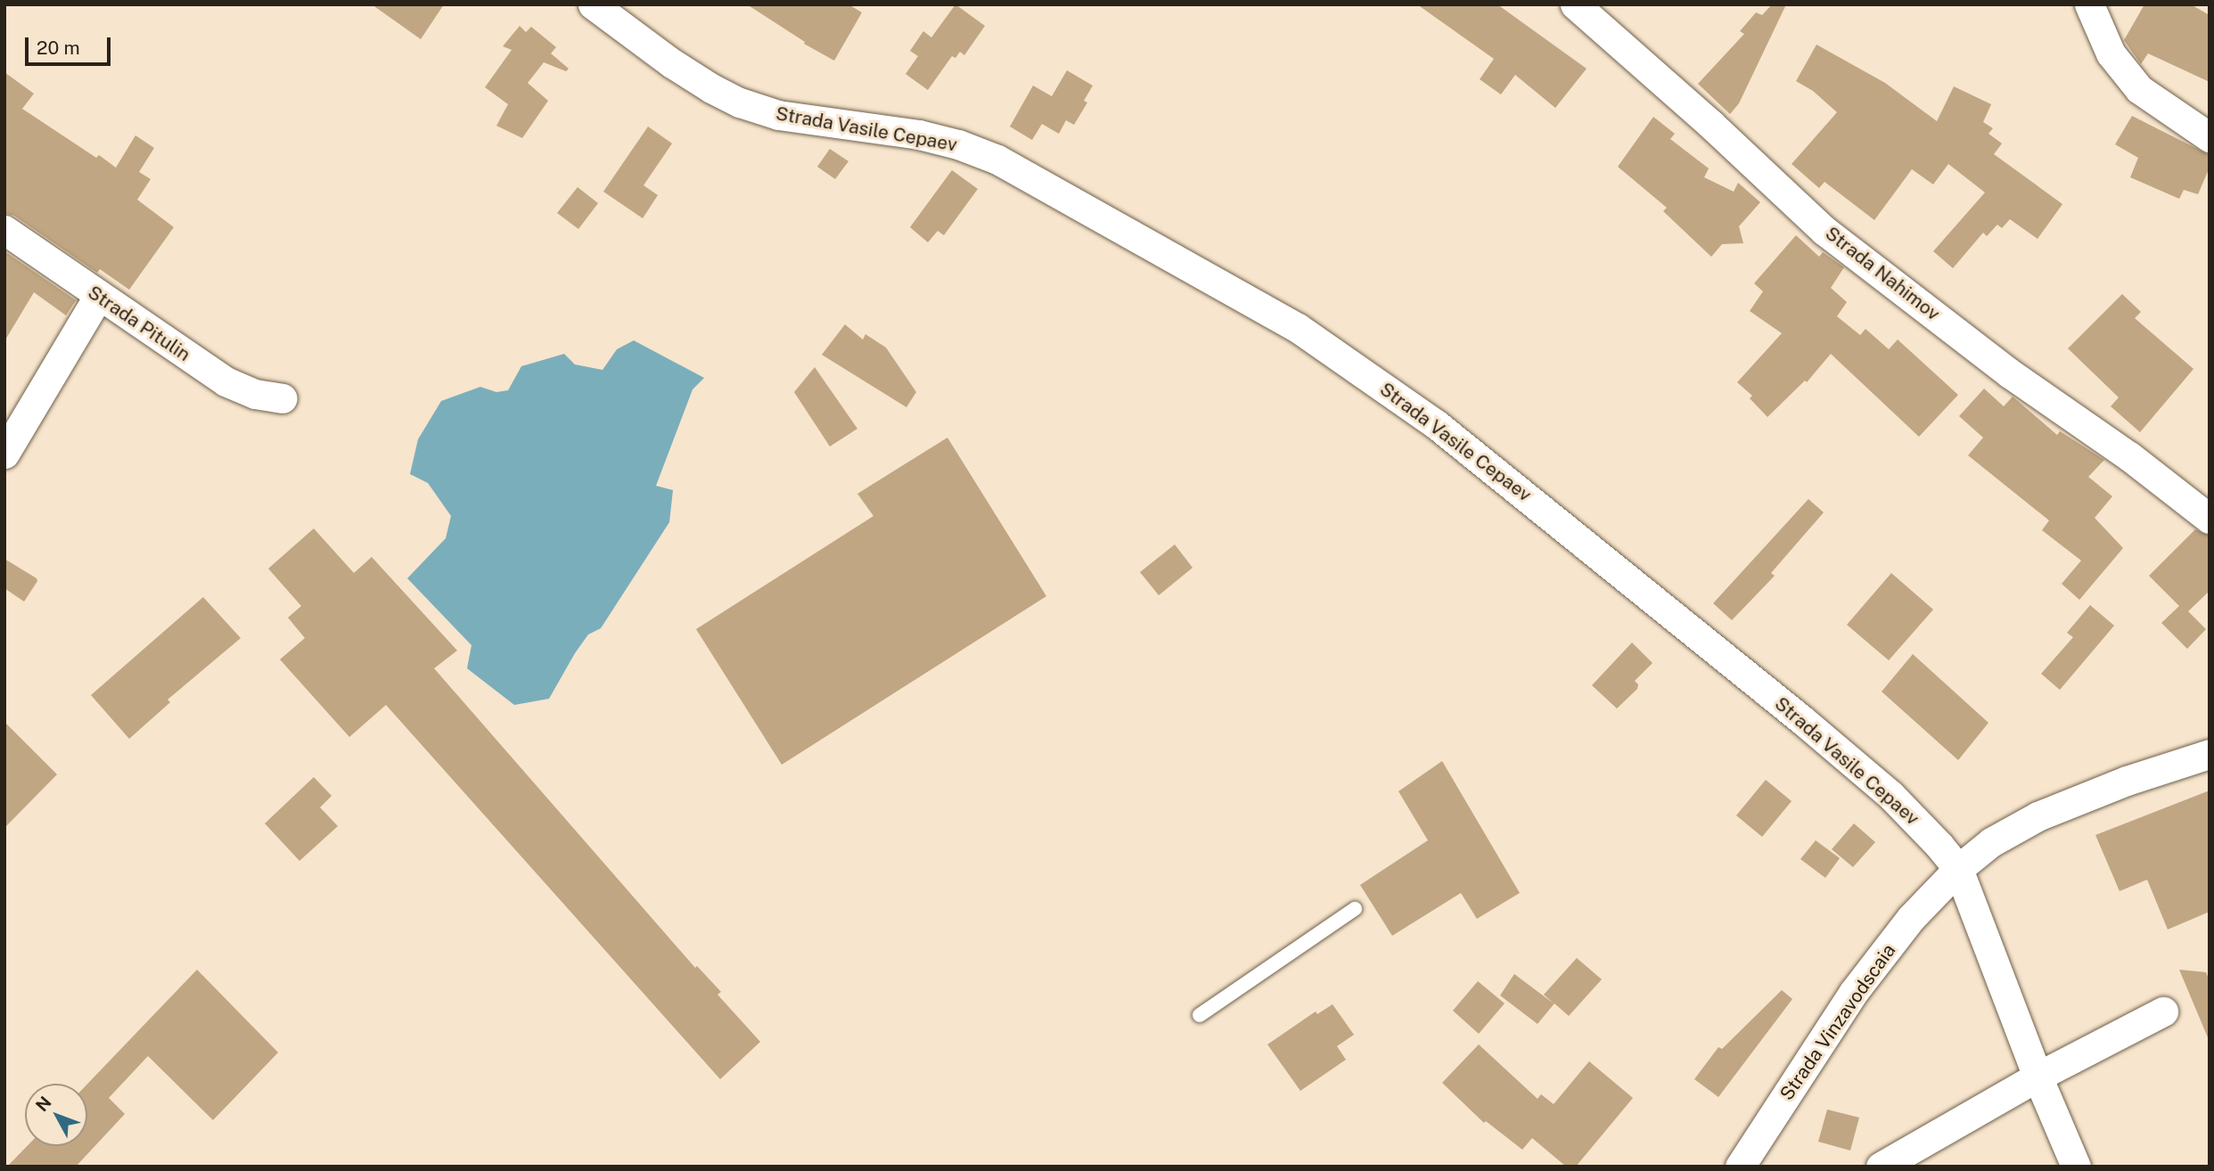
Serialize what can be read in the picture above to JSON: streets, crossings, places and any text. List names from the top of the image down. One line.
{"streets":{"street":["Strada Vasile Cepaev","Strada Nahimov","Strada Pitulin","Strada Vinzavodscaia"]},"crossings":[["Strada Vasile Cepaev","Strada Vinzavodscaia"]],"scale_bar":"20 m","north":"top left"}
